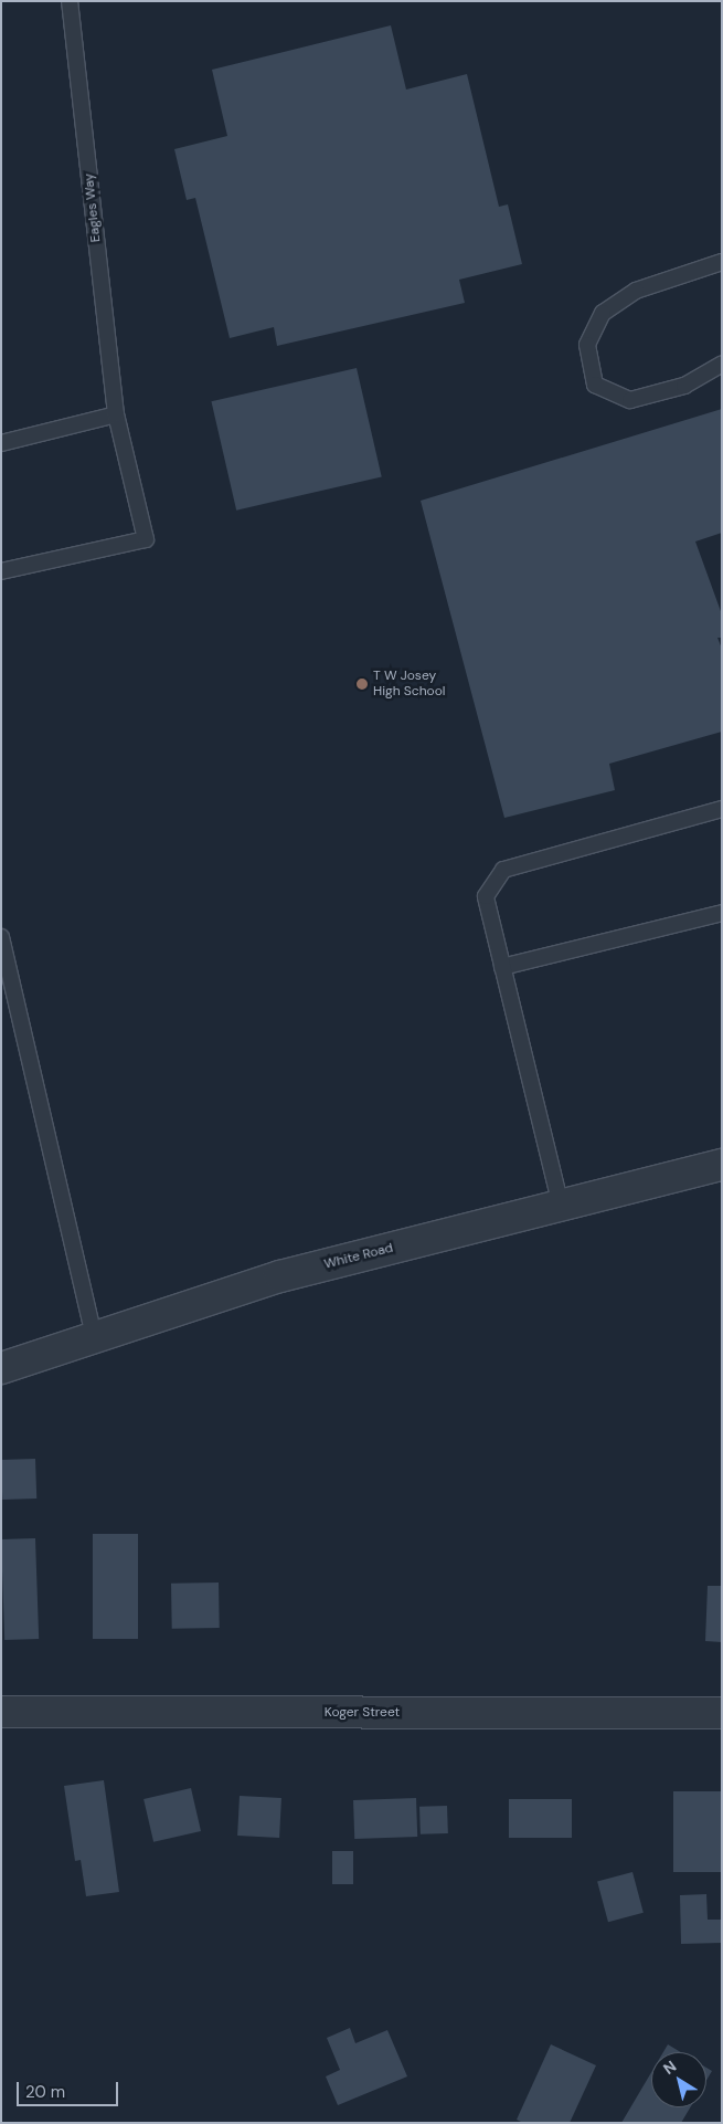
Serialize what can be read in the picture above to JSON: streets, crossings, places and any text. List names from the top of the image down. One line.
{"streets":{"street":["White Road","Koger Street"],"lane":["Eagles Way"]},"places":["T W Josey High School"],"scale_bar":"20 m","north":"top left"}
